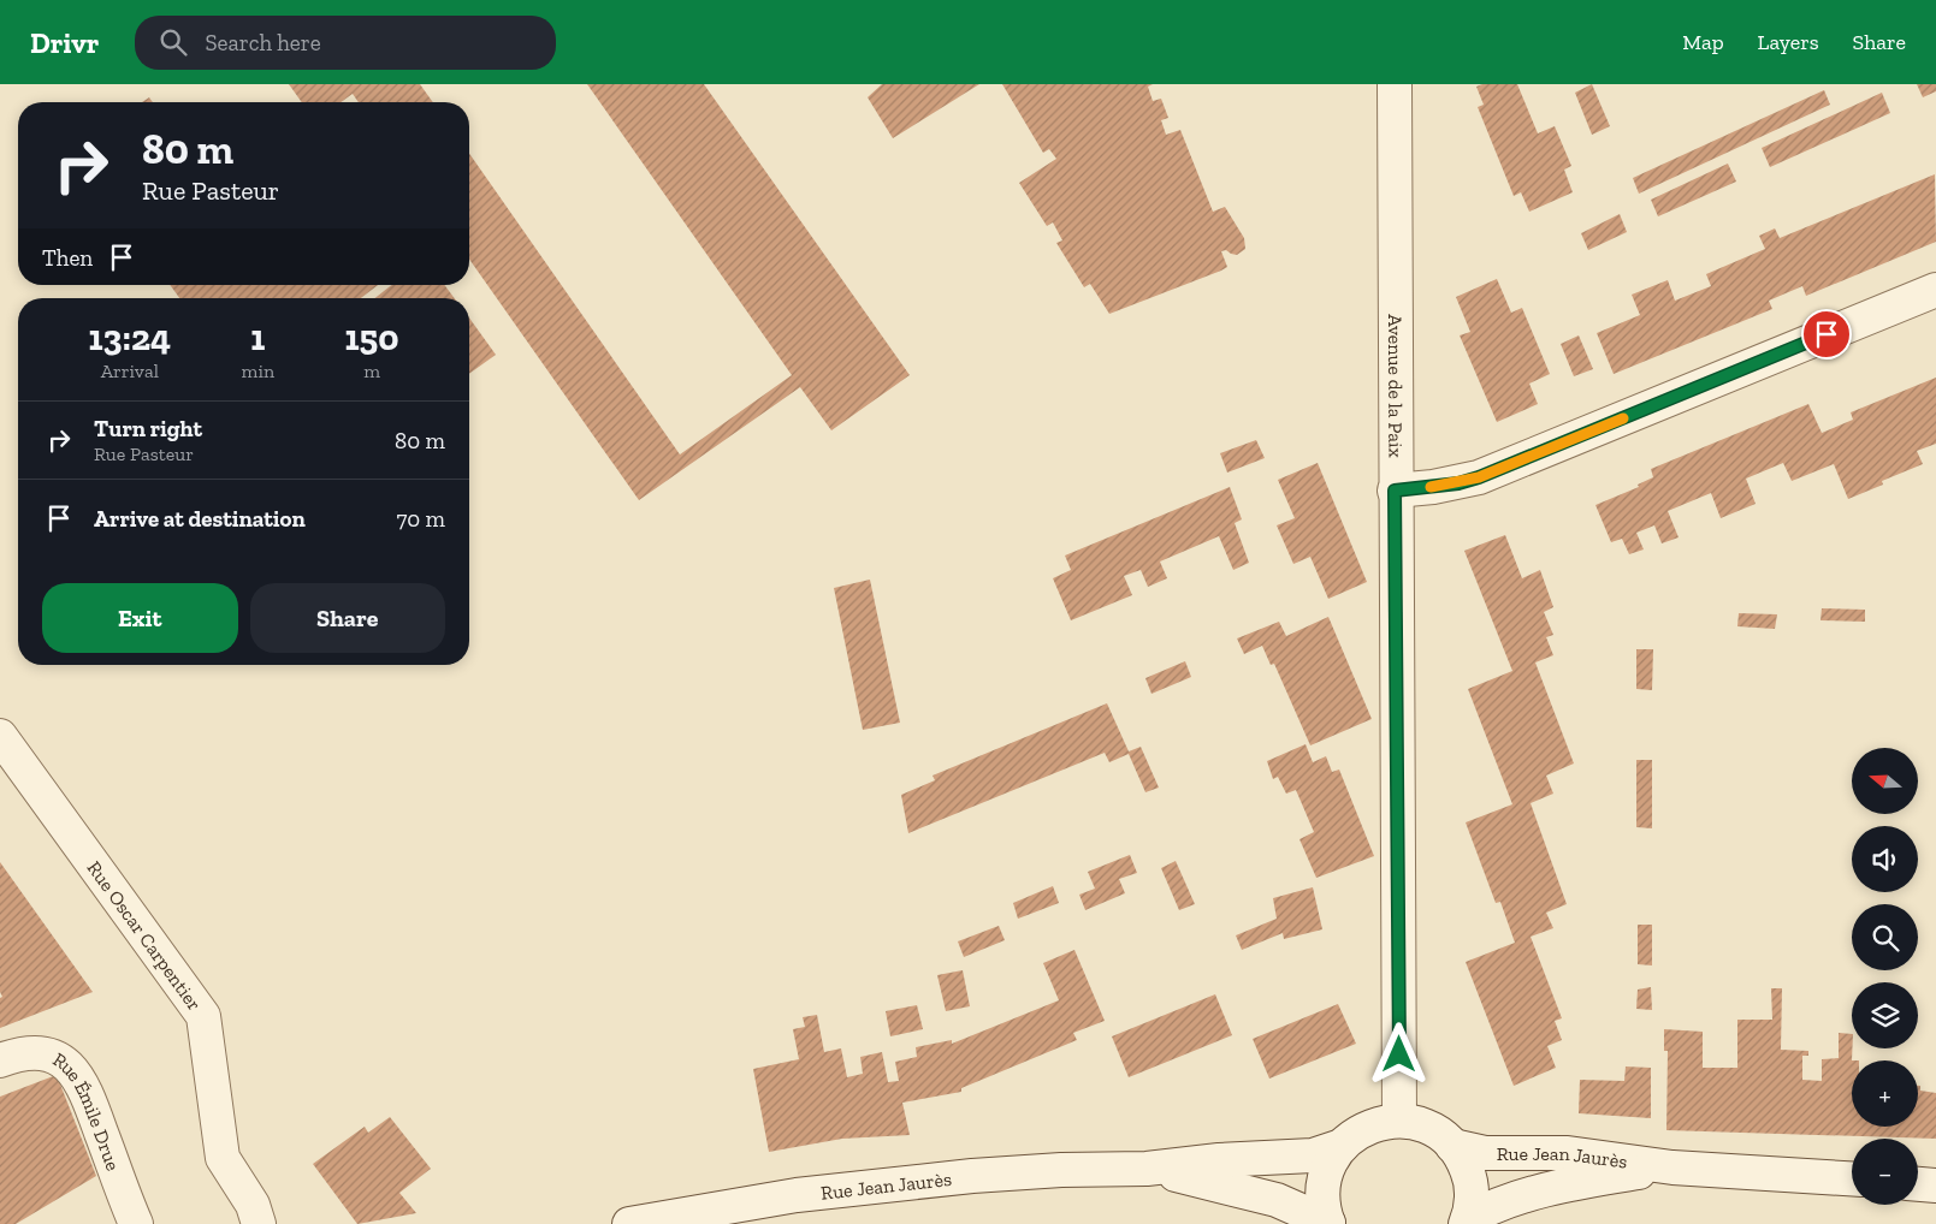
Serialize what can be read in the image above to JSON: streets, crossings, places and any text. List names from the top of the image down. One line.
{"streets":{"street":["Avenue de la Paix","Rue Oscar Carpentier","Rue Émile Drue","Rue Jean Jaurès"]},"crossings":[["Avenue de la Paix","Rue Jean Jaurès"]],"north":"left","page":{"header":"Drivr","search":"Search here","nav":["Map","Layers","Share"],"turn":["80 m","Rue Pasteur"],"then":"Then","eta":["13:24","Arrival","1","min","150","m"],"list":[{"name":"Turn right","note":"Rue Pasteur","value":"80 m"},{"name":"Arrive at destination","value":"70 m"}],"buttons":["Exit","Share"],"map_buttons":["+","−"]}}
